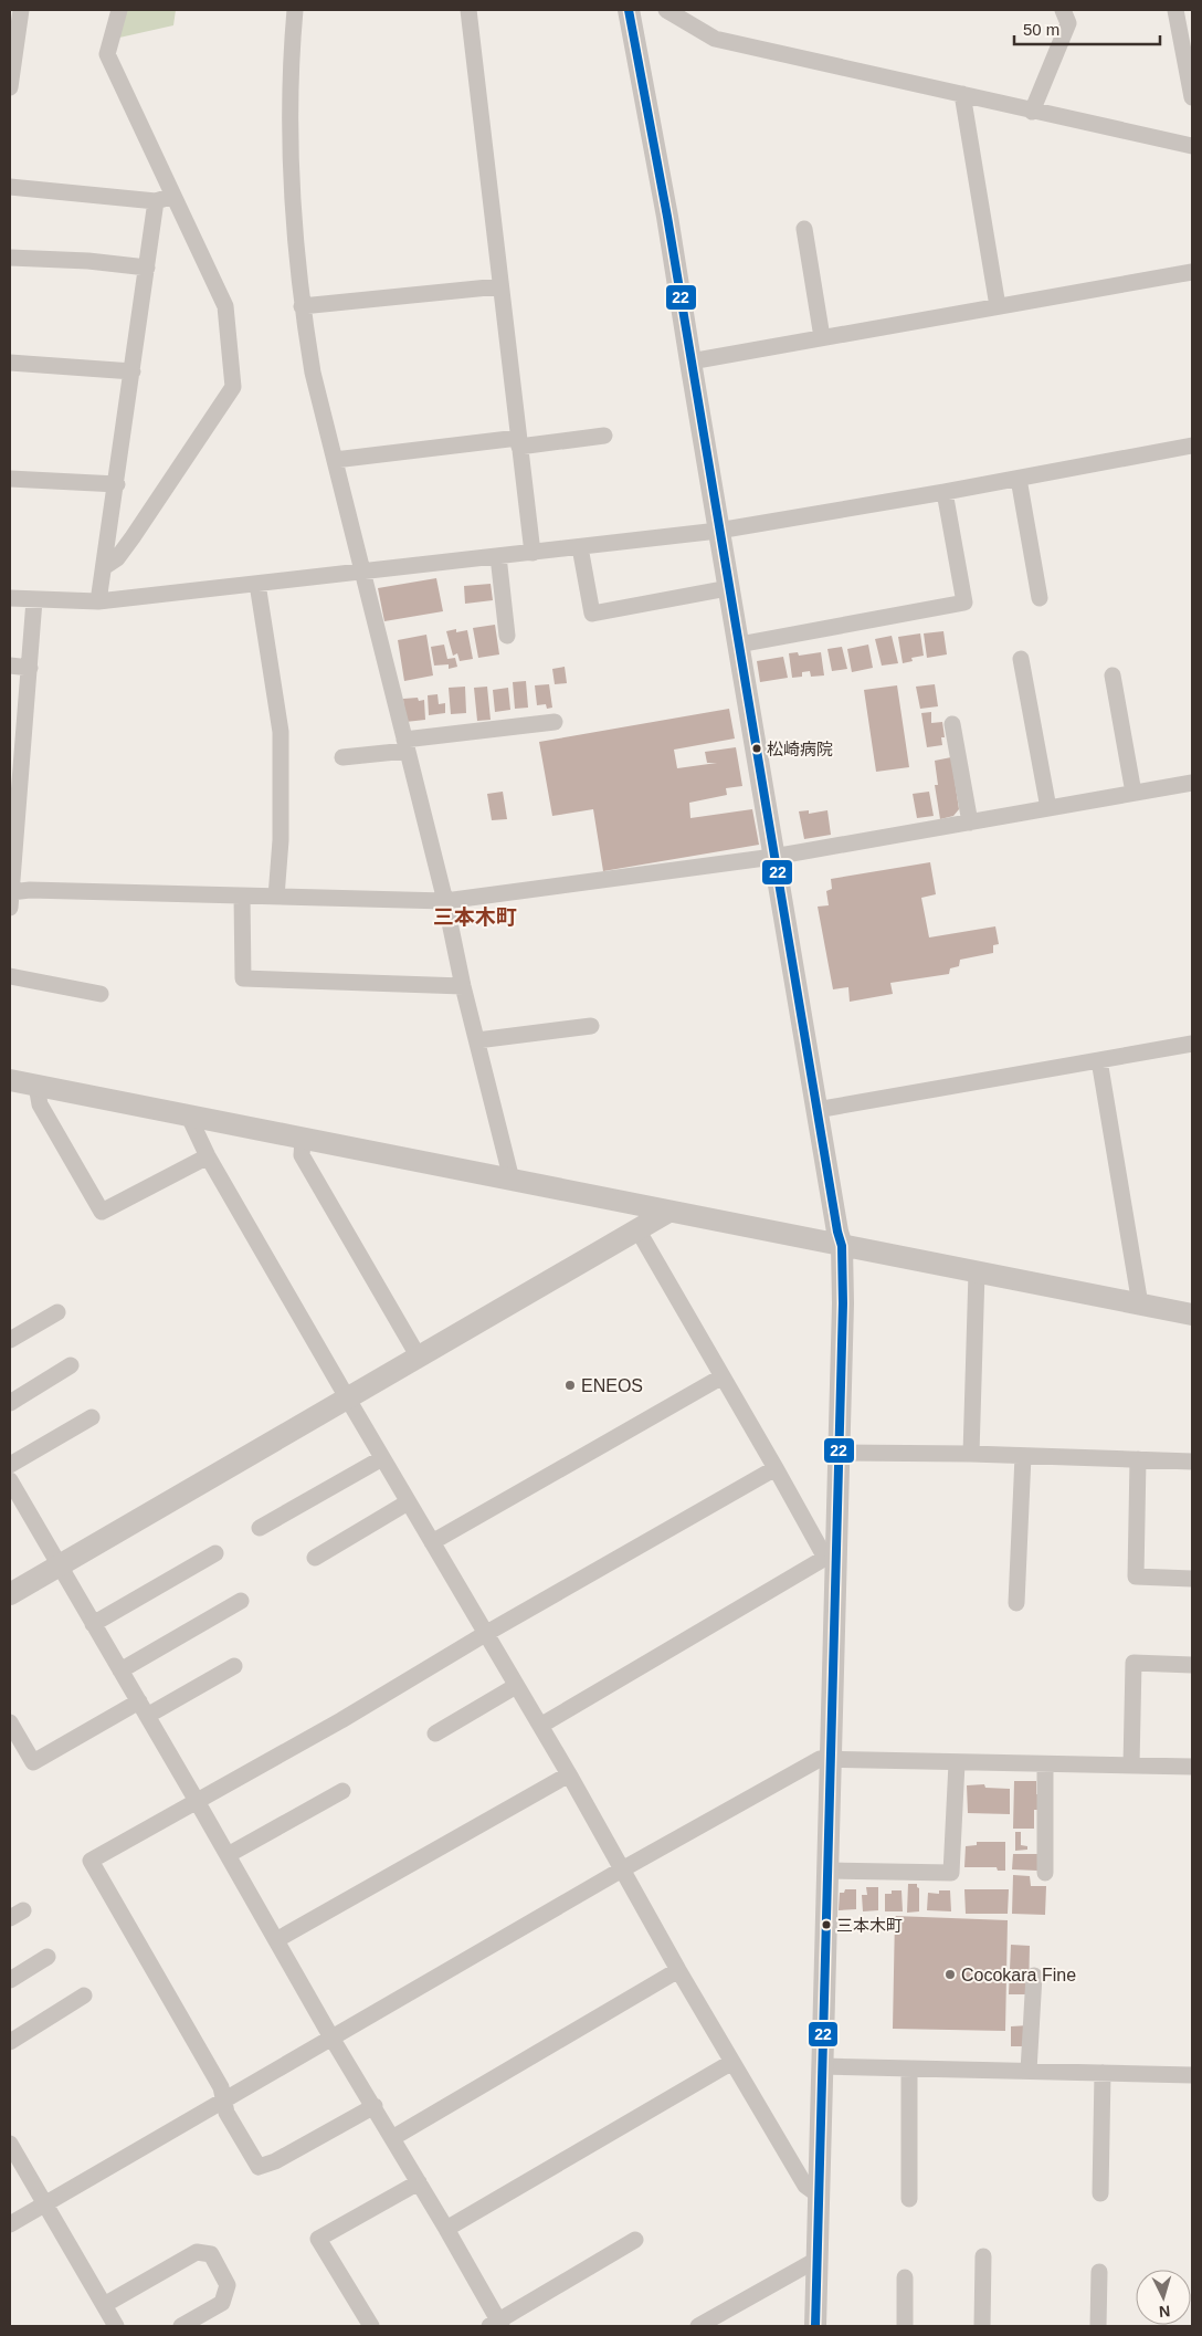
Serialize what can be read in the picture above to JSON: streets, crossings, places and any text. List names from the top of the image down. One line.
{"districts":["三本木町"],"places":["松崎病院","ENEOS","三本木町","Cocokara Fine"],"lines":["transit line 22"],"scale_bar":"50 m","north":"bottom"}
